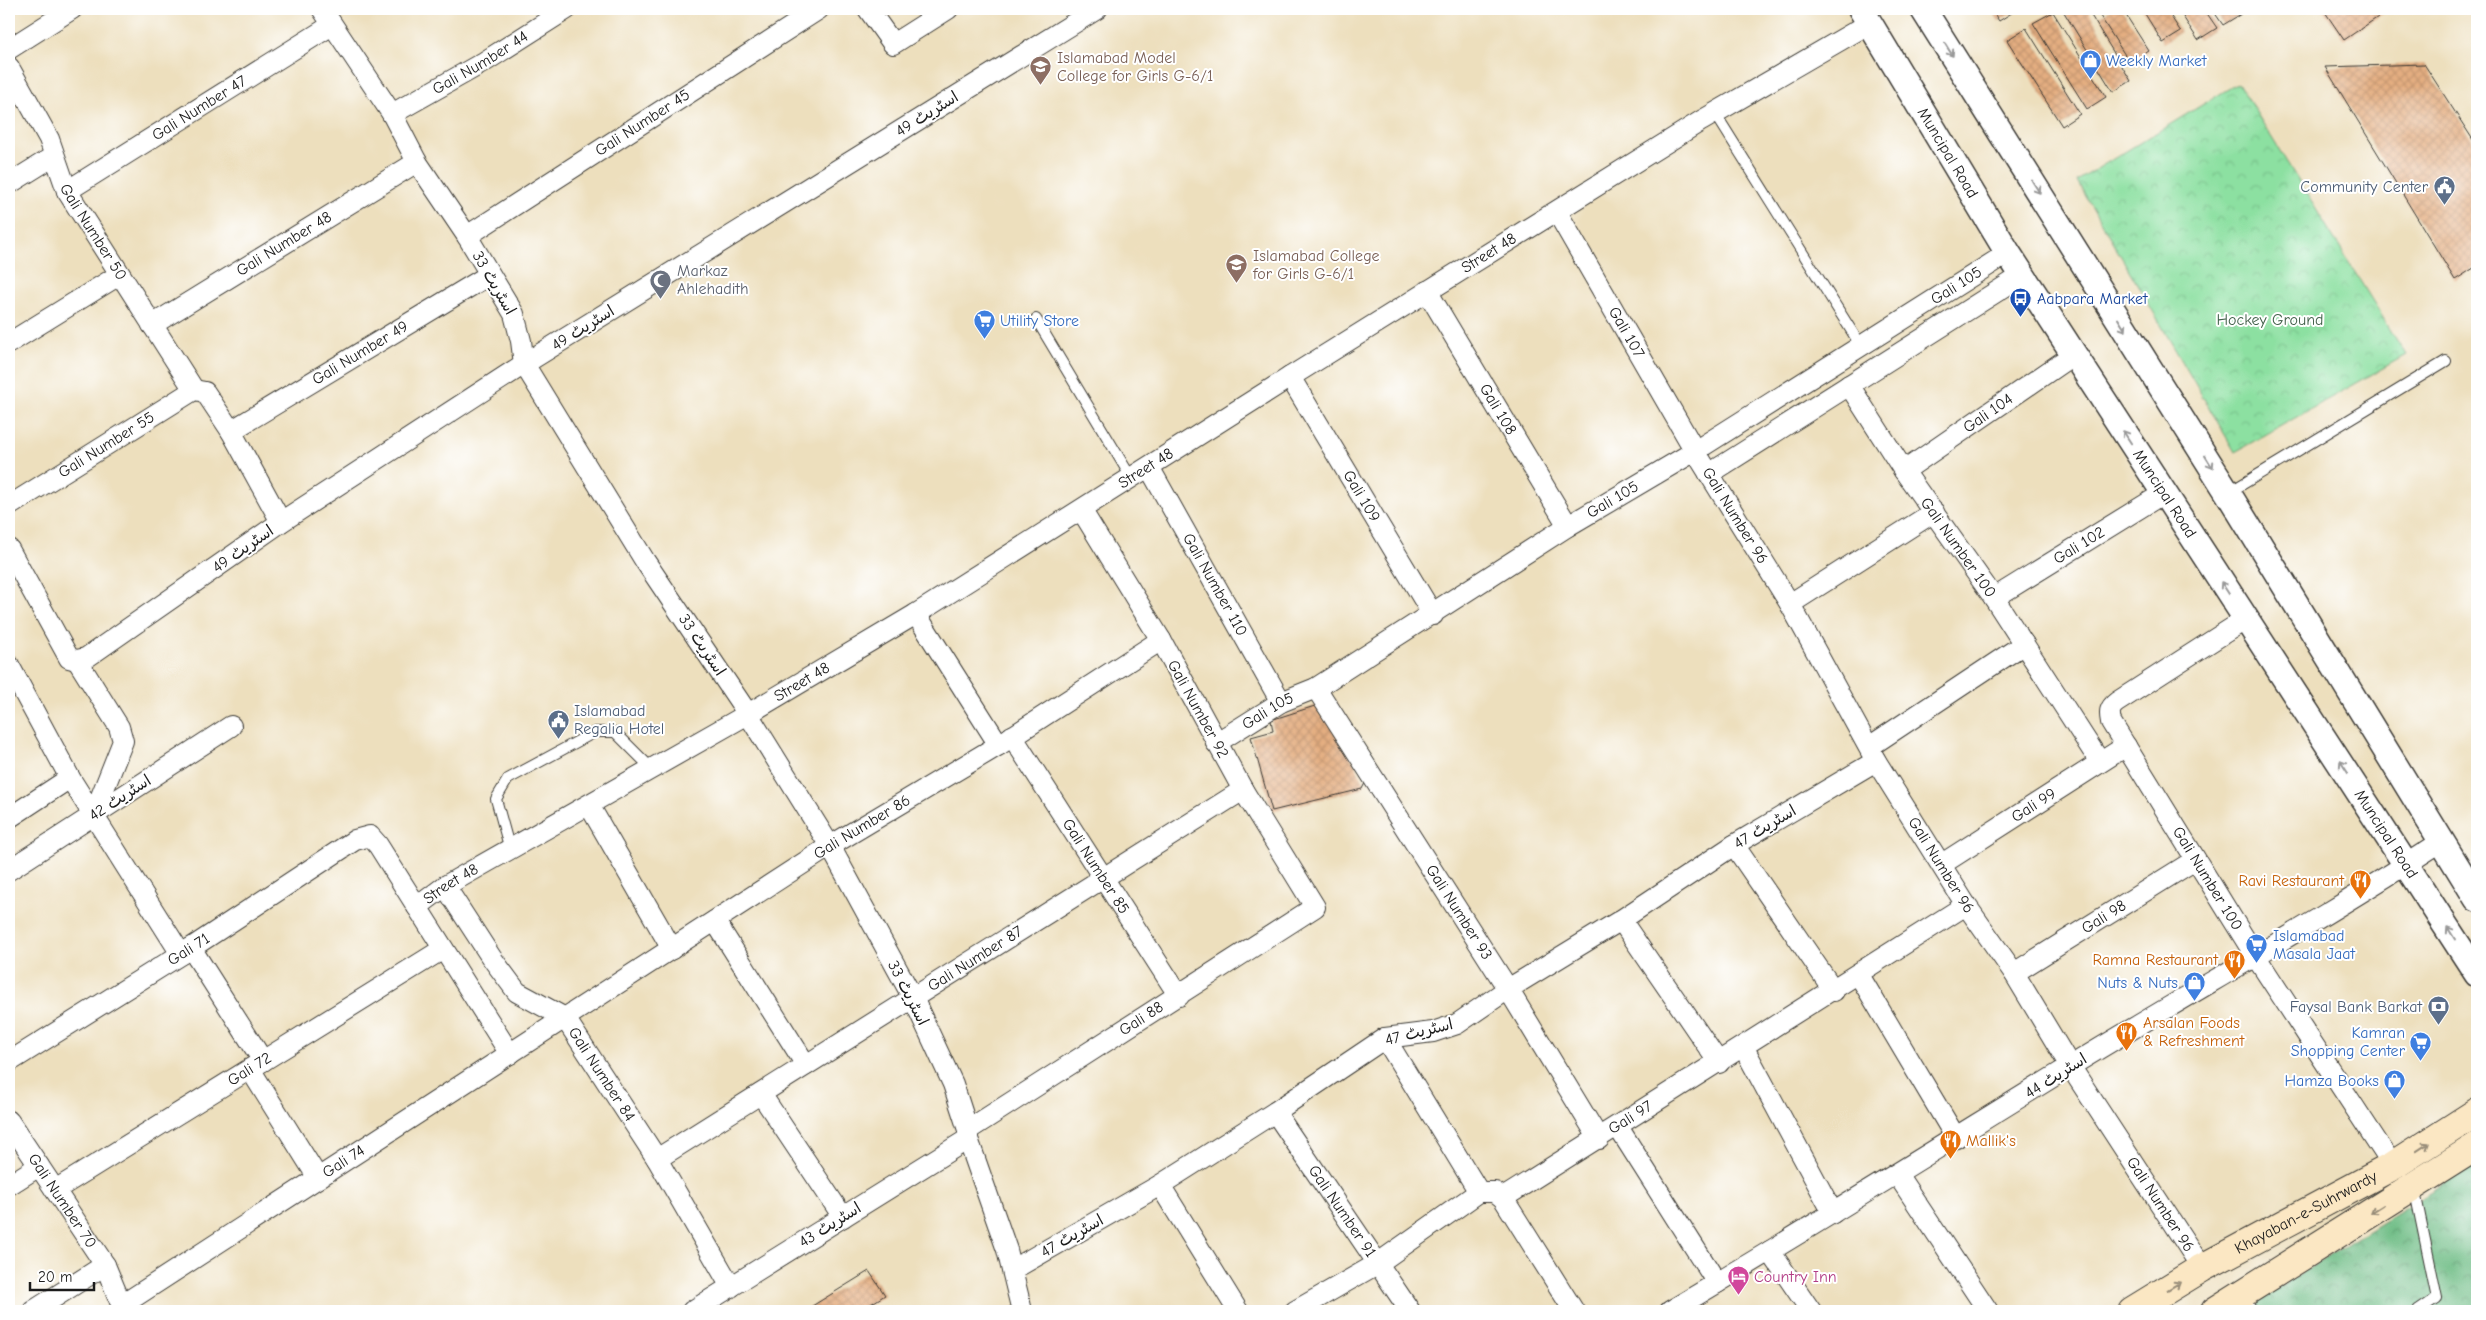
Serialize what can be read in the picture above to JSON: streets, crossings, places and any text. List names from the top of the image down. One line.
{"streets":{"main road":["Khayaban-e-Suhrwardy"],"street":["Gali Number 44","Gali Number 47","اسٹریٹ 49","Gali Number 45","Muncipal Road","Gali Number 50","Gali Number 48","Street 48","اسٹریٹ 33","Gali 105","Gali 107","Gali Number 49","Gali 108","Gali 104","Gali Number 55","Gali 109","Gali Number 96","Gali 102","Gali Number 100","Gali Number 110","Gali Number 92","اسٹریٹ 42","Gali 99","اسٹریٹ 47","Gali Number 86","Gali Number 85","Gali Number 93","Gali 98","Gali 71","Gali Number 87","Gali 88","Gali 72","Gali Number 84","اسٹریٹ 44","Gali 97","Gali 74","Gali Number 70","Gali Number 91","اسٹریٹ 43"]},"crossings":[["Gali Number 44","اسٹریٹ 33"],["Gali Number 47","Gali Number 50"],["Gali Number 47","اسٹریٹ 33"],["اسٹریٹ 49","Gali Number 50"],["اسٹریٹ 49","اسٹریٹ 33"],["Gali Number 45","اسٹریٹ 33"],["Muncipal Road","Street 48"],["Muncipal Road","Gali 105"],["Muncipal Road","Gali 104"],["Muncipal Road","Gali 102"],["Muncipal Road","Gali Number 100"],["Muncipal Road","اسٹریٹ 44"],["Gali Number 50","Gali Number 48"],["Gali Number 50","Gali Number 49"],["Gali Number 50","Gali Number 55"],["Gali Number 48","اسٹریٹ 33"],["Street 48","اسٹریٹ 33"],["Street 48","Gali 107"],["Street 48","Gali 108"],["Street 48","Gali 109"],["Street 48","Gali Number 110"],["Street 48","Gali Number 92"],["Street 48","Gali Number 85"],["Street 48","Gali 71"],["Street 48","Gali Number 84"],["اسٹریٹ 33","Gali Number 49"],["اسٹریٹ 33","اسٹریٹ 47"],["اسٹریٹ 33","Gali Number 86"],["اسٹریٹ 33","Gali Number 87"],["اسٹریٹ 33","Gali 88"],["اسٹریٹ 33","اسٹریٹ 43"],["Gali 105","Gali 107"],["Gali 105","Gali 108"],["Gali 105","Gali 109"],["Gali 105","Gali Number 96"],["Gali 105","Gali Number 110"],["Gali 105","Gali Number 92"],["Gali 105","Gali Number 93"],["Gali 107","Gali Number 96"],["Gali 104","Gali Number 100"],["Gali Number 96","Gali 99"],["Gali Number 96","اسٹریٹ 47"],["Gali Number 96","Gali 98"],["Gali Number 96","اسٹریٹ 44"],["Gali Number 96","Gali 97"],["Gali Number 96","Khayaban-e-Suhrwardy"],["Gali 102","Gali Number 100"],["Gali Number 100","Gali 99"],["Gali Number 100","اسٹریٹ 47"],["Gali Number 100","Gali 98"],["Gali Number 100","اسٹریٹ 44"],["Gali Number 100","Khayaban-e-Suhrwardy"],["Gali Number 92","Gali Number 86"],["Gali Number 92","Gali Number 87"],["Gali Number 92","Gali 88"],["اسٹریٹ 47","Gali Number 93"],["اسٹریٹ 47","Gali Number 91"],["Gali Number 86","Gali Number 85"],["Gali Number 86","Gali Number 84"],["Gali Number 86","Gali 74"],["Gali Number 85","Gali Number 87"],["Gali Number 85","Gali 88"],["Gali Number 93","Gali 97"],["Gali Number 87","Gali Number 84"],["Gali 88","اسٹریٹ 43"],["Gali 72","Gali Number 70"],["Gali Number 84","Gali 74"],["Gali Number 84","اسٹریٹ 43"],["Gali 74","Gali Number 70"]],"parks":["Hockey Ground"],"places":{"shop":["Weekly Market","Nuts & Nuts","Hamza Books"],"school or university":["Islamabad Model College for Girls G-6/1","Islamabad College for Girls G-6/1"],"public building":["Community Center","Islamabad Regalia Hotel"],"mosque":["Markaz Ahlehadith"],"bus stop":["Aabpara Market"],"supermarket":["Utility Store","Islamabad Masala Jaat","Kamran Shopping Center"],"restaurant":["Ravi Restaurant","Ramna Restaurant","Arsalan Foods & Refreshment","Mallik's"],"bank":["Faysal Bank Barkat"],"hotel":["Country Inn"]},"scale_bar":"20 m"}
